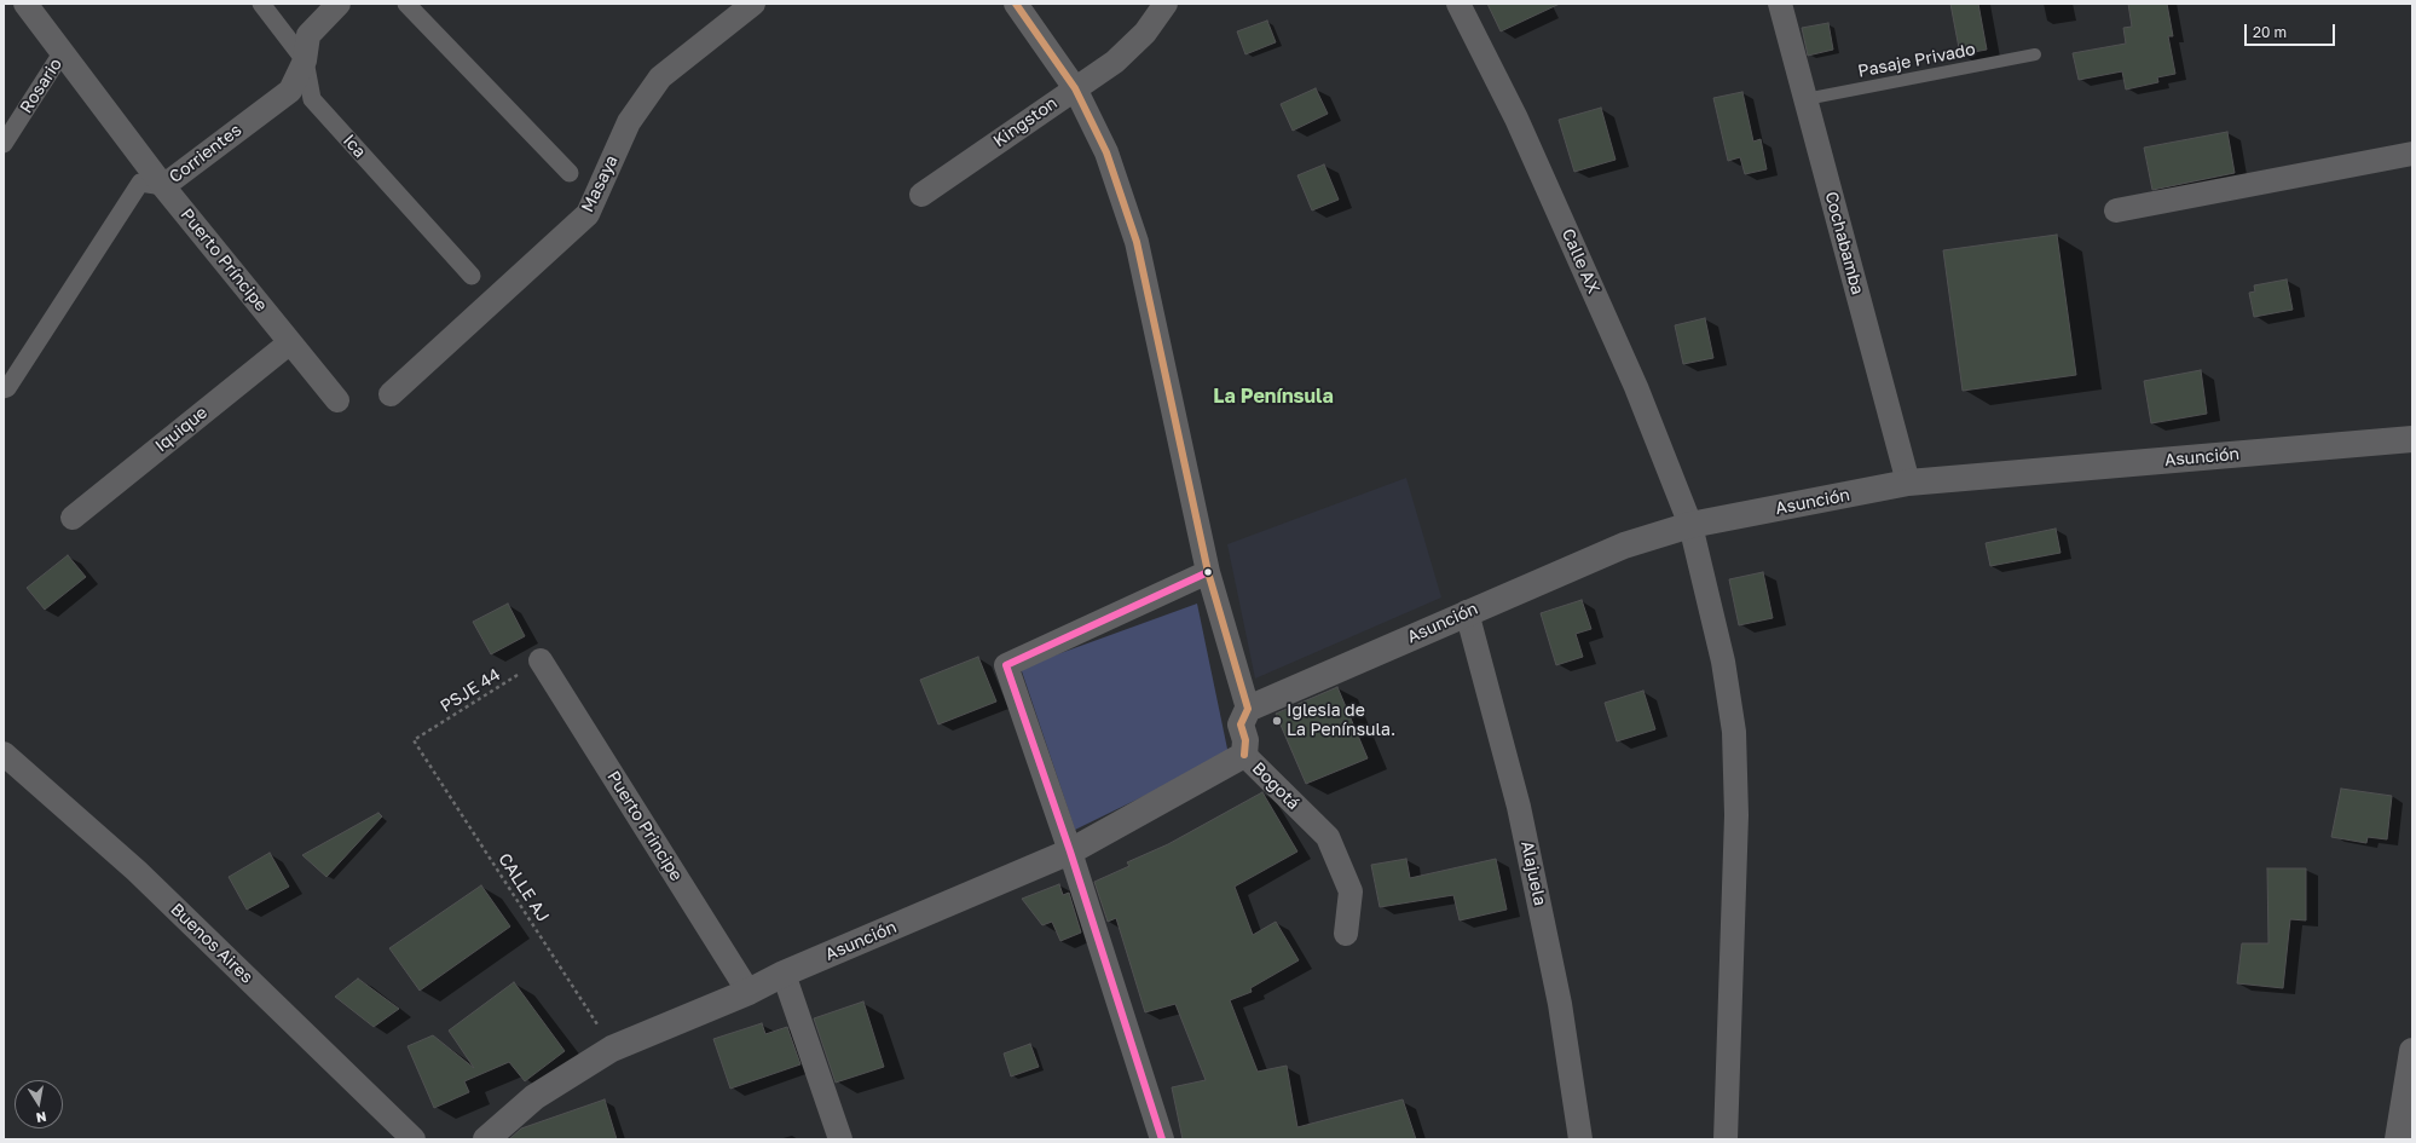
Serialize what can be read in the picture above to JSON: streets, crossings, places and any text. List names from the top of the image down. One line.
{"streets":{"street":["Rosario","Kingston","Ica","Corrientes","Masaya","Cochabamba","Puerto Príncipe","Calle AX","Iquique","Asunción","Bogotá","Puerto Principe","Alajuela","Buenos Aires"],"lane":["Pasaje Privado"],"path":["PSJE 44","CALLE AJ"]},"crossings":[["Pasaje Privado","Cochabamba"],["Rosario","Puerto Príncipe"],["Kingston","Bogotá"],["Ica","Corrientes"],["Corrientes","Puerto Príncipe"],["Cochabamba","Asunción"],["Puerto Príncipe","Iquique"],["Calle AX","Asunción"],["Asunción","Bogotá"],["Asunción","Puerto Principe"],["Asunción","Alajuela"],["Asunción","CALLE AJ"],["PSJE 44","Puerto Principe"],["PSJE 44","CALLE AJ"]],"districts":["La Península"],"places":["Iglesia de La Península."],"lines":["transit line 20"],"scale_bar":"20 m","north":"bottom"}
